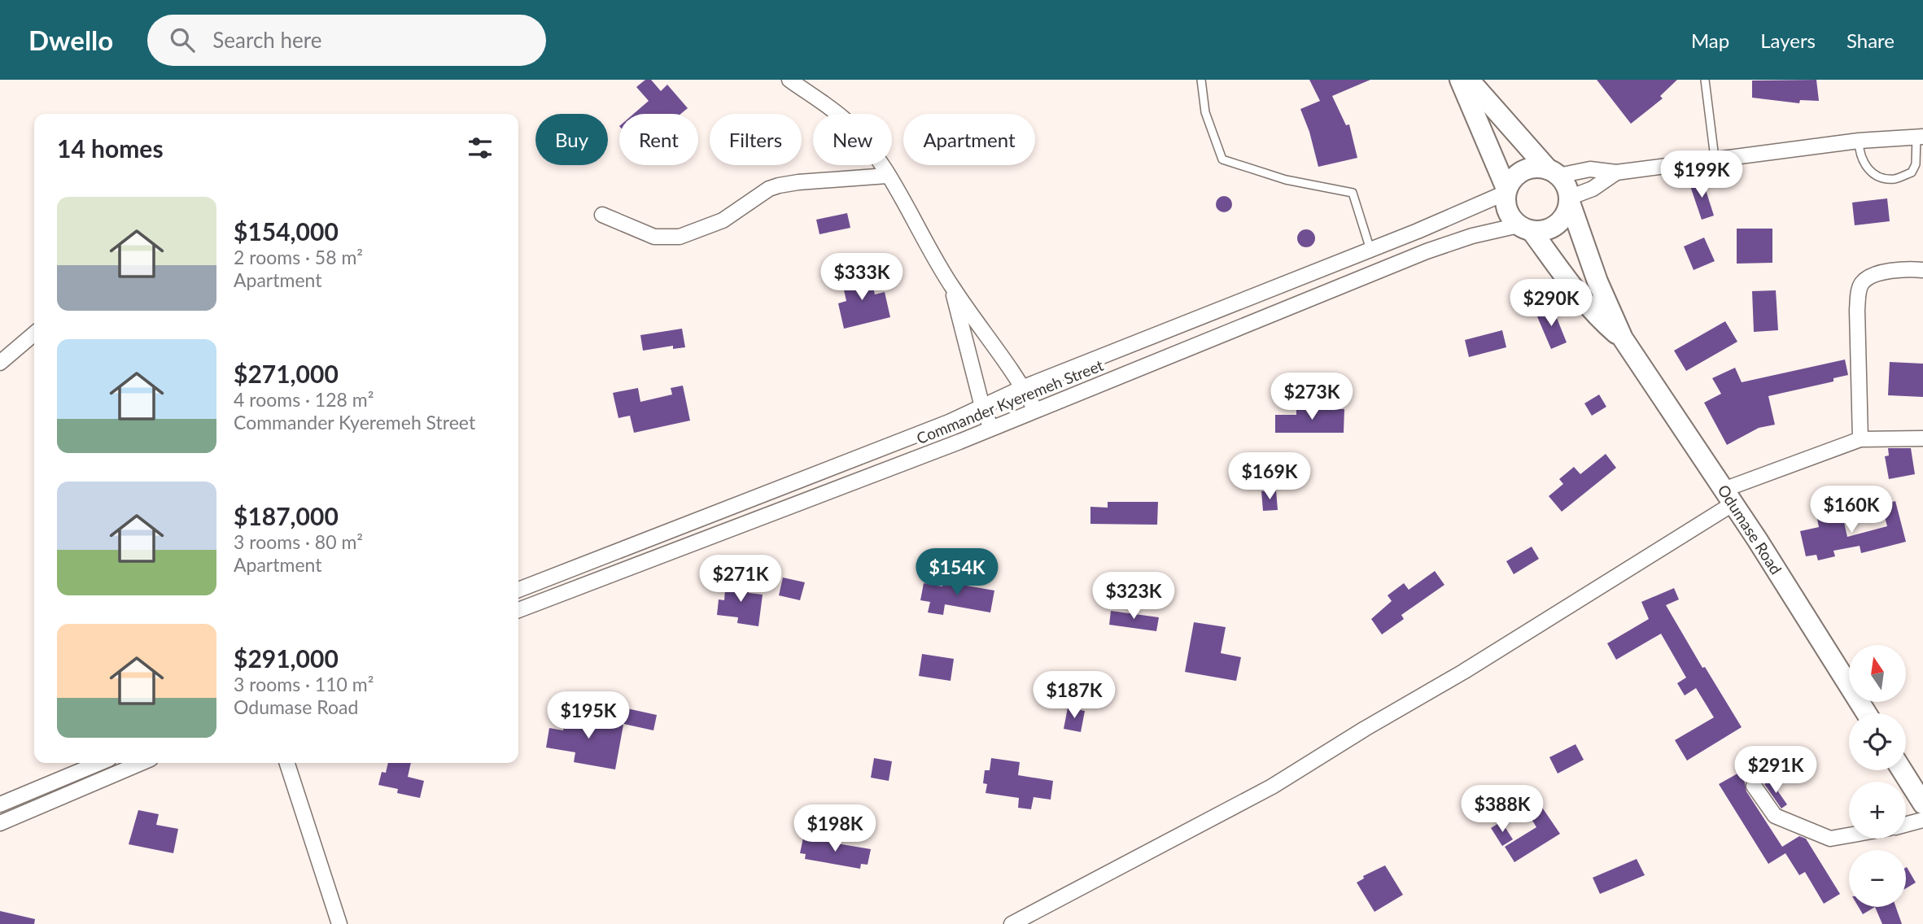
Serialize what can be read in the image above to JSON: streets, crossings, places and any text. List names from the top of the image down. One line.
{"streets":{"main road":["Odumase Road"],"street":["Commander Kyeremeh Street"]},"crossings":[["Commander Kyeremeh Street","Odumase Road"]],"north":"top","page":{"header":"Dwello","search":"Search here","nav":["Map","Layers","Share"],"chip":["Buy","Rent","Filters","New","Apartment"],"heading":"14 homes","price":["$199K","$333K","$290K","$273K","$169K","$160K","$154K","$271K","$323K","$187K","$195K","$291K","$388K","$198K"],"list":[{"name":"$154,000","note":"2 rooms · 58 m² · Apartment"},{"name":"$271,000","note":"4 rooms · 128 m² · Commander Kyeremeh Street"},{"name":"$187,000","note":"3 rooms · 80 m² · Apartment"},{"name":"$291,000","note":"3 rooms · 110 m² · Odumase Road"}],"map_buttons":["+","−"]}}
